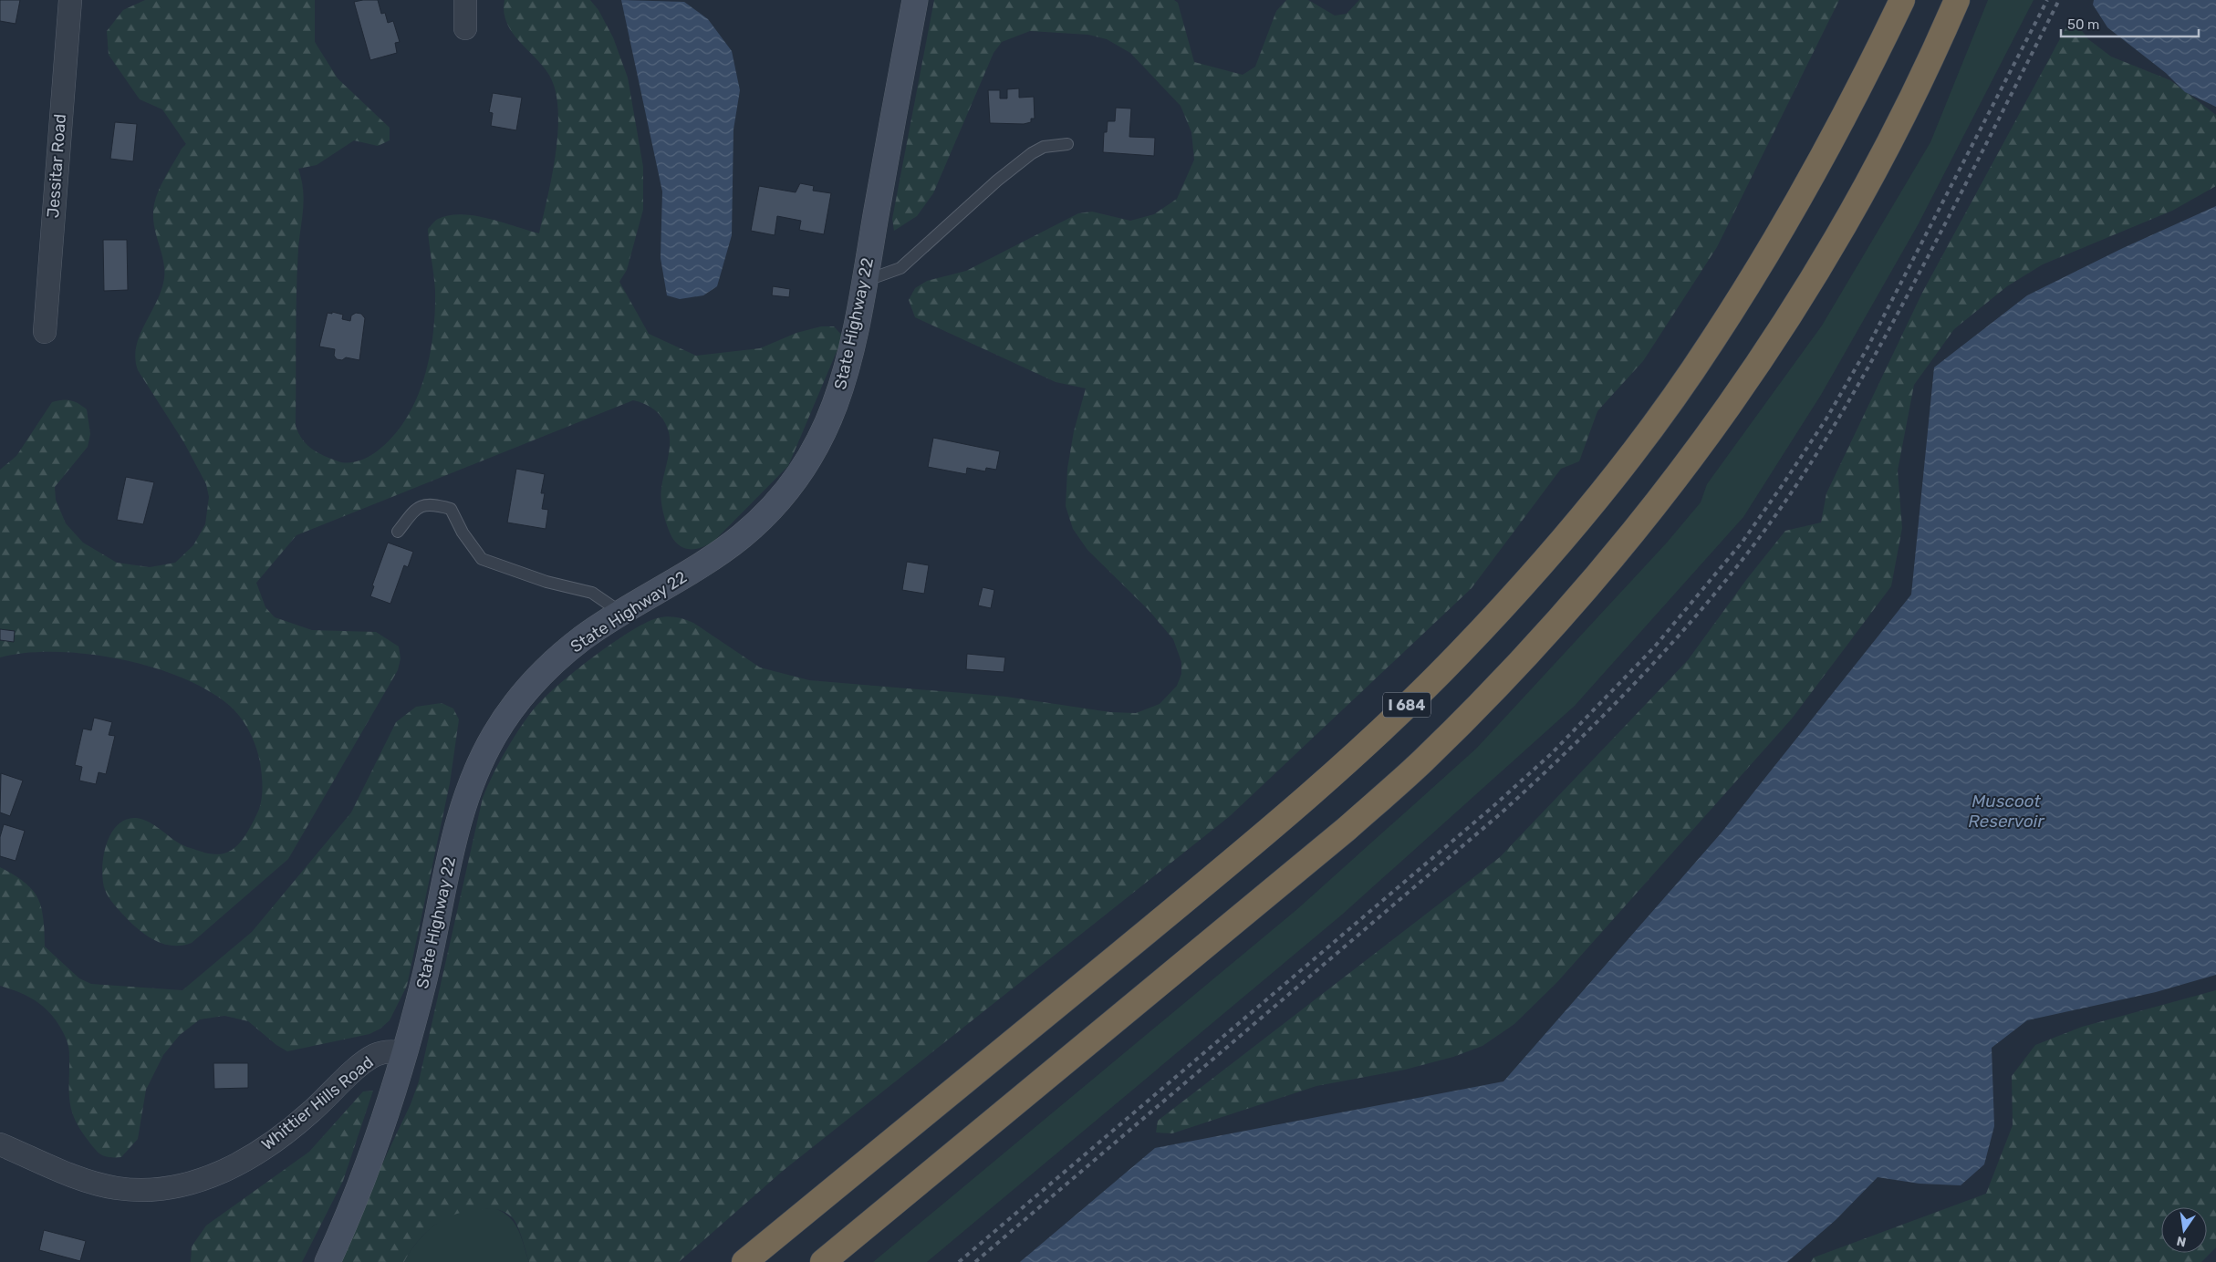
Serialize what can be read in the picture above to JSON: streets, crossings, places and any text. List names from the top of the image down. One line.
{"streets":{"highway":["I 684"],"main road":["State Highway 22"],"street":["Jessitar Road","Whittier Hills Road"]},"crossings":[["State Highway 22","Whittier Hills Road"]],"water":["Muscoot Reservoir"],"scale_bar":"50 m","north":"bottom"}
